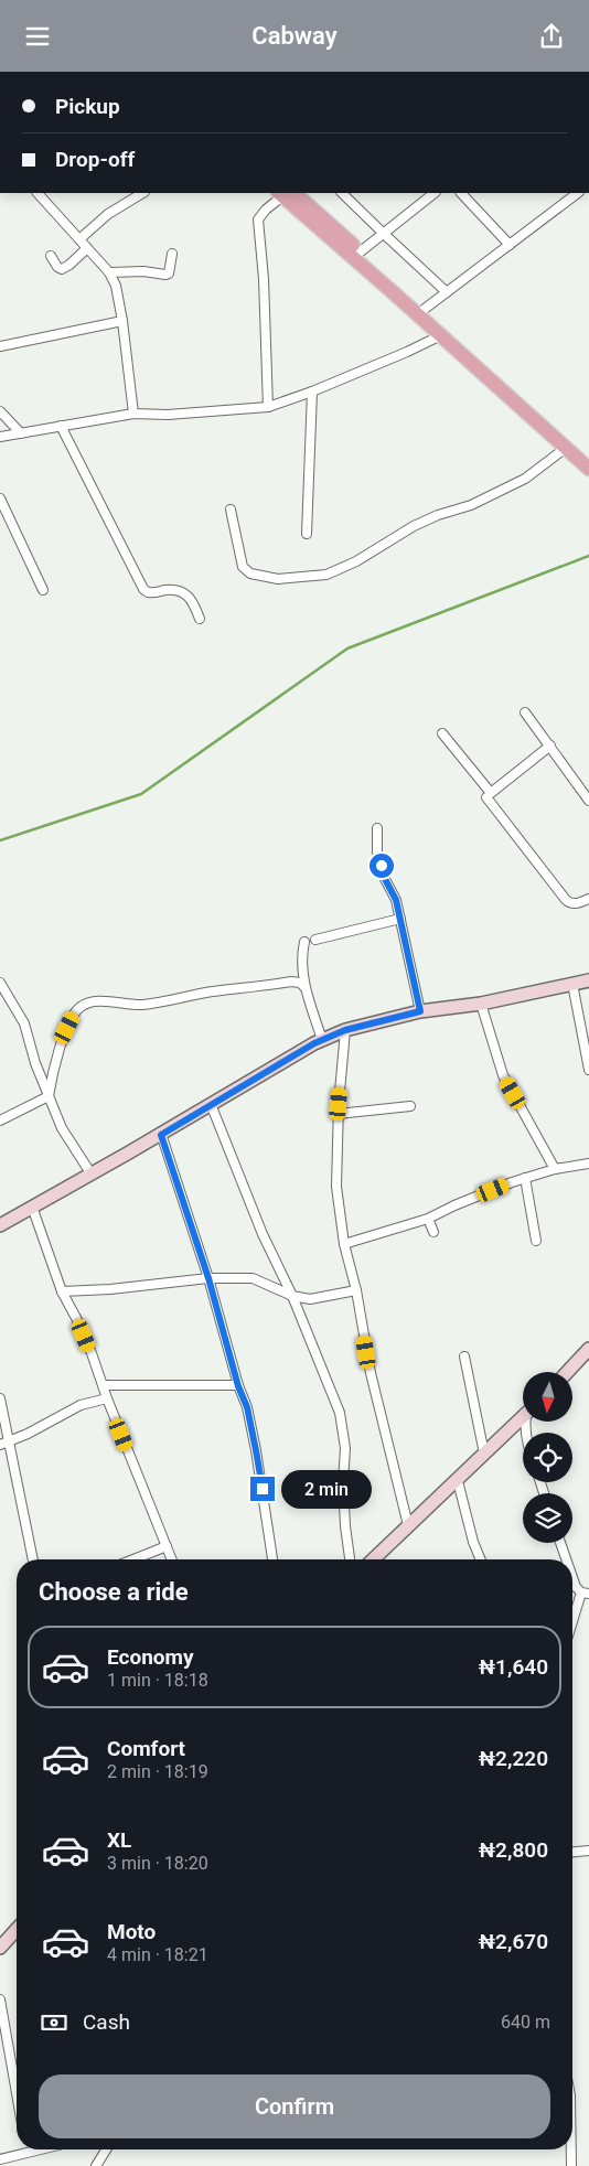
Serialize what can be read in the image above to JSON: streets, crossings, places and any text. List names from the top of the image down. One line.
{"north":"bottom","page":{"header":"Cabway","banner":["Pickup","Drop-off"],"bubble":"2 min","heading":"Choose a ride","list":[{"name":"Economy","note":"1 min · 18:18","value":"₦1,640"},{"name":"Comfort","note":"2 min · 18:19","value":"₦2,220"},{"name":"XL","note":"3 min · 18:20","value":"₦2,800"},{"name":"Moto","note":"4 min · 18:21","value":"₦2,670"}],"pay":["Cash","640 m"],"buttons":"Confirm"}}
